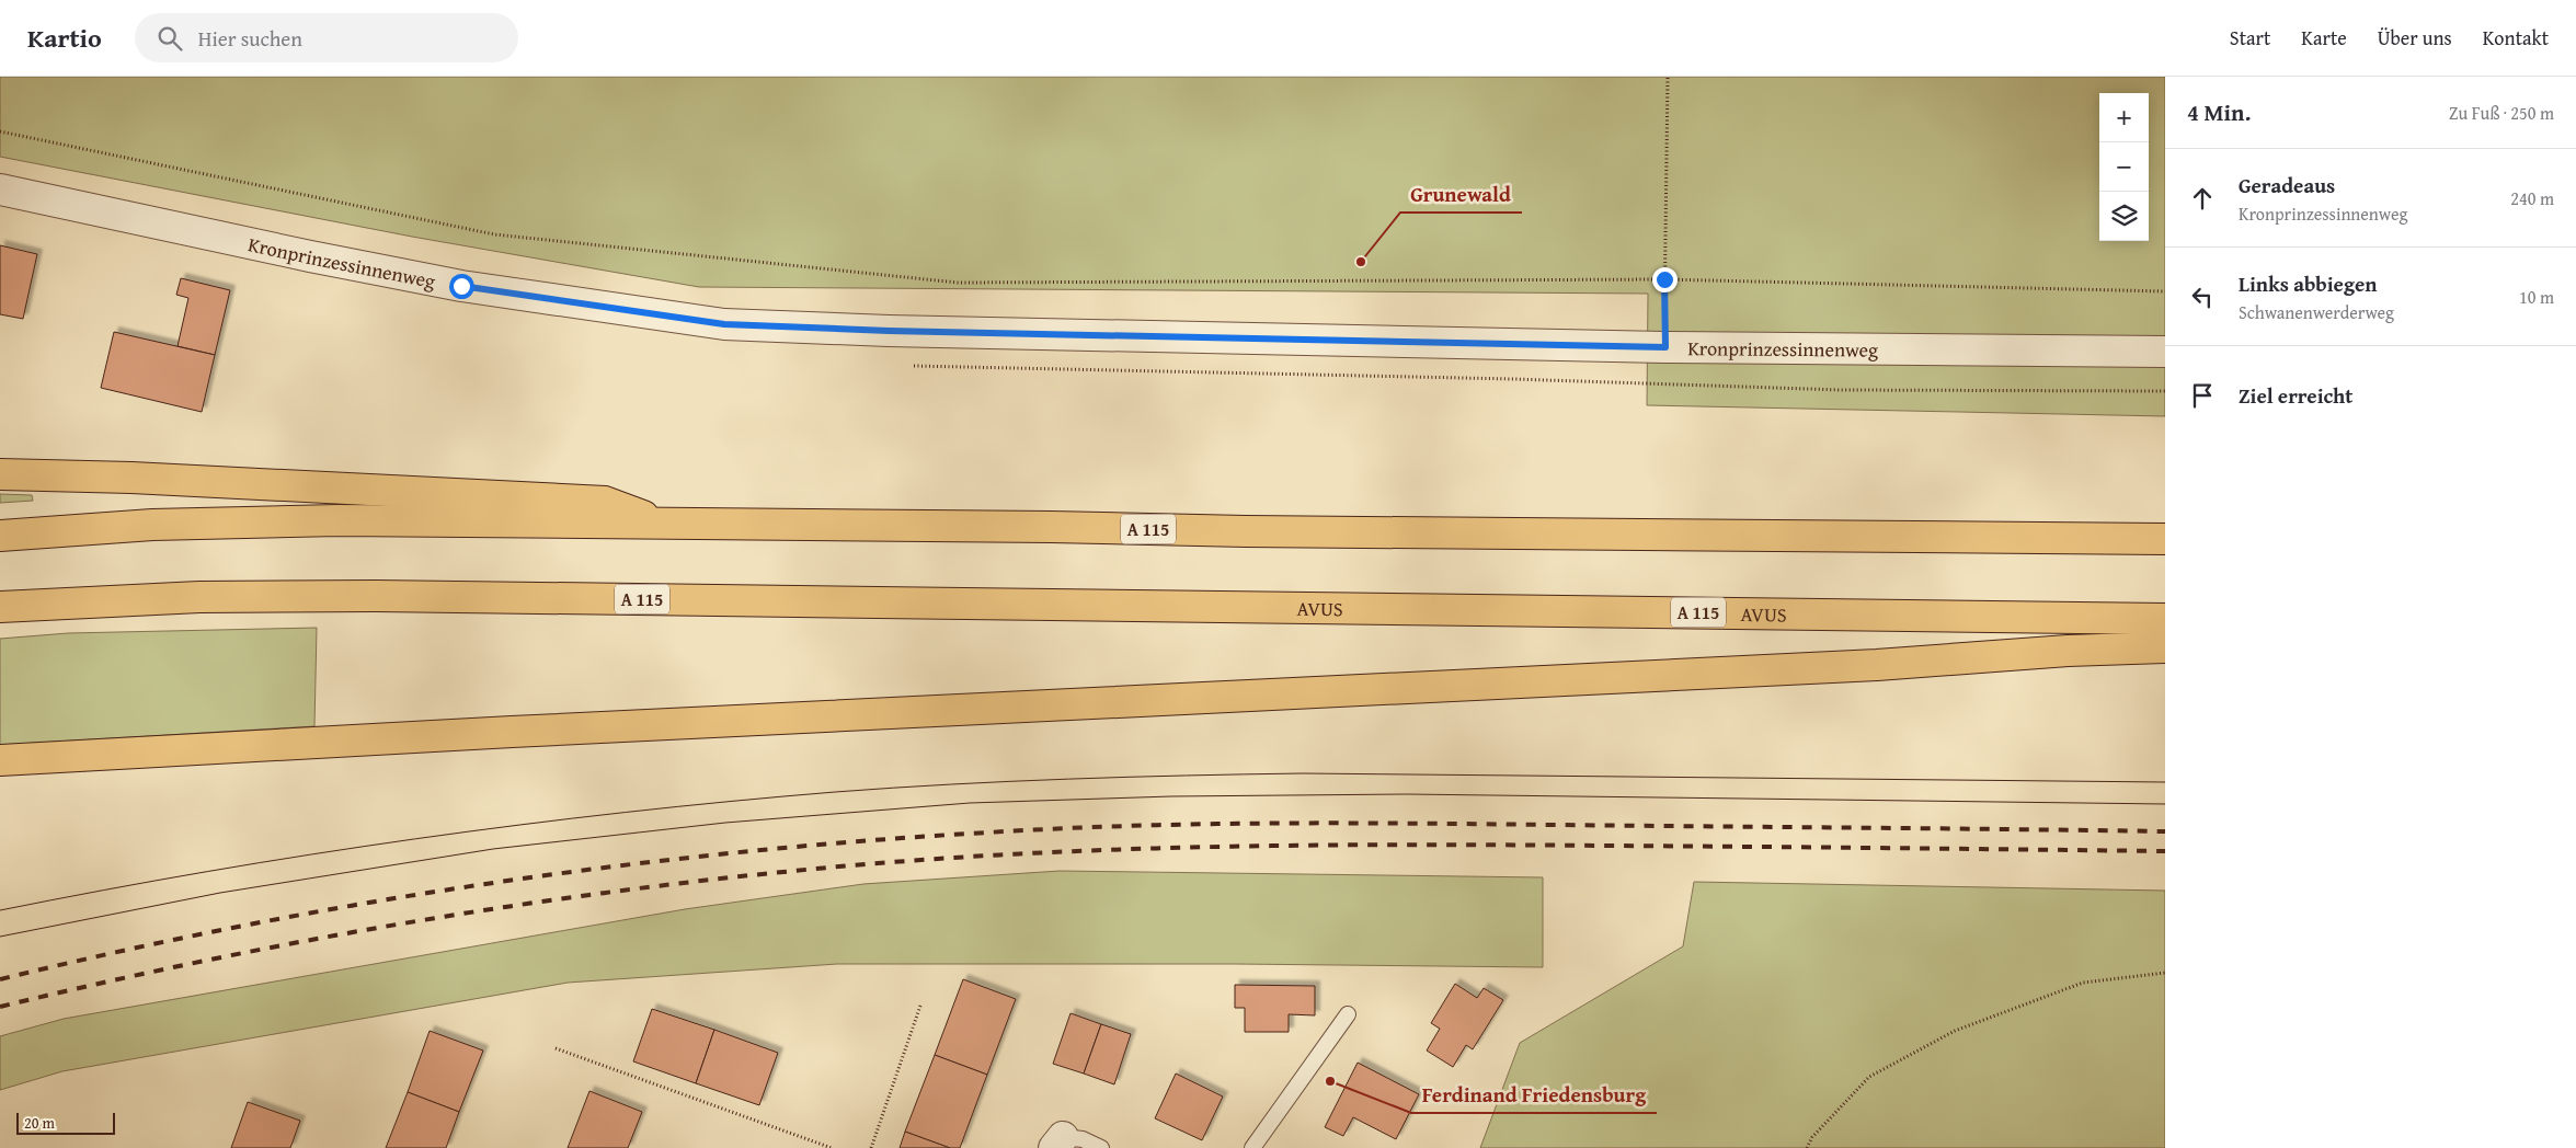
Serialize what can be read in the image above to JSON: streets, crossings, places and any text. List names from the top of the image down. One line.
{"streets":{"highway":["A 115","AVUS"],"street":["Kronprinzessinnenweg"]},"places":["Grunewald","Ferdinand Friedensburg"],"scale_bar":"20 m","page":{"header":"Kartio","search":"Hier suchen","nav":["Start","Karte","Über uns","Kontakt"],"heading":["4 Min.","Zu Fuß · 250 m"],"map_buttons":["+","−"],"list":[["Geradeaus","Kronprinzessinnenweg","240 m"],["Links abbiegen","Schwanenwerderweg","10 m"],"Ziel erreicht"],"scale":"20 m"}}
